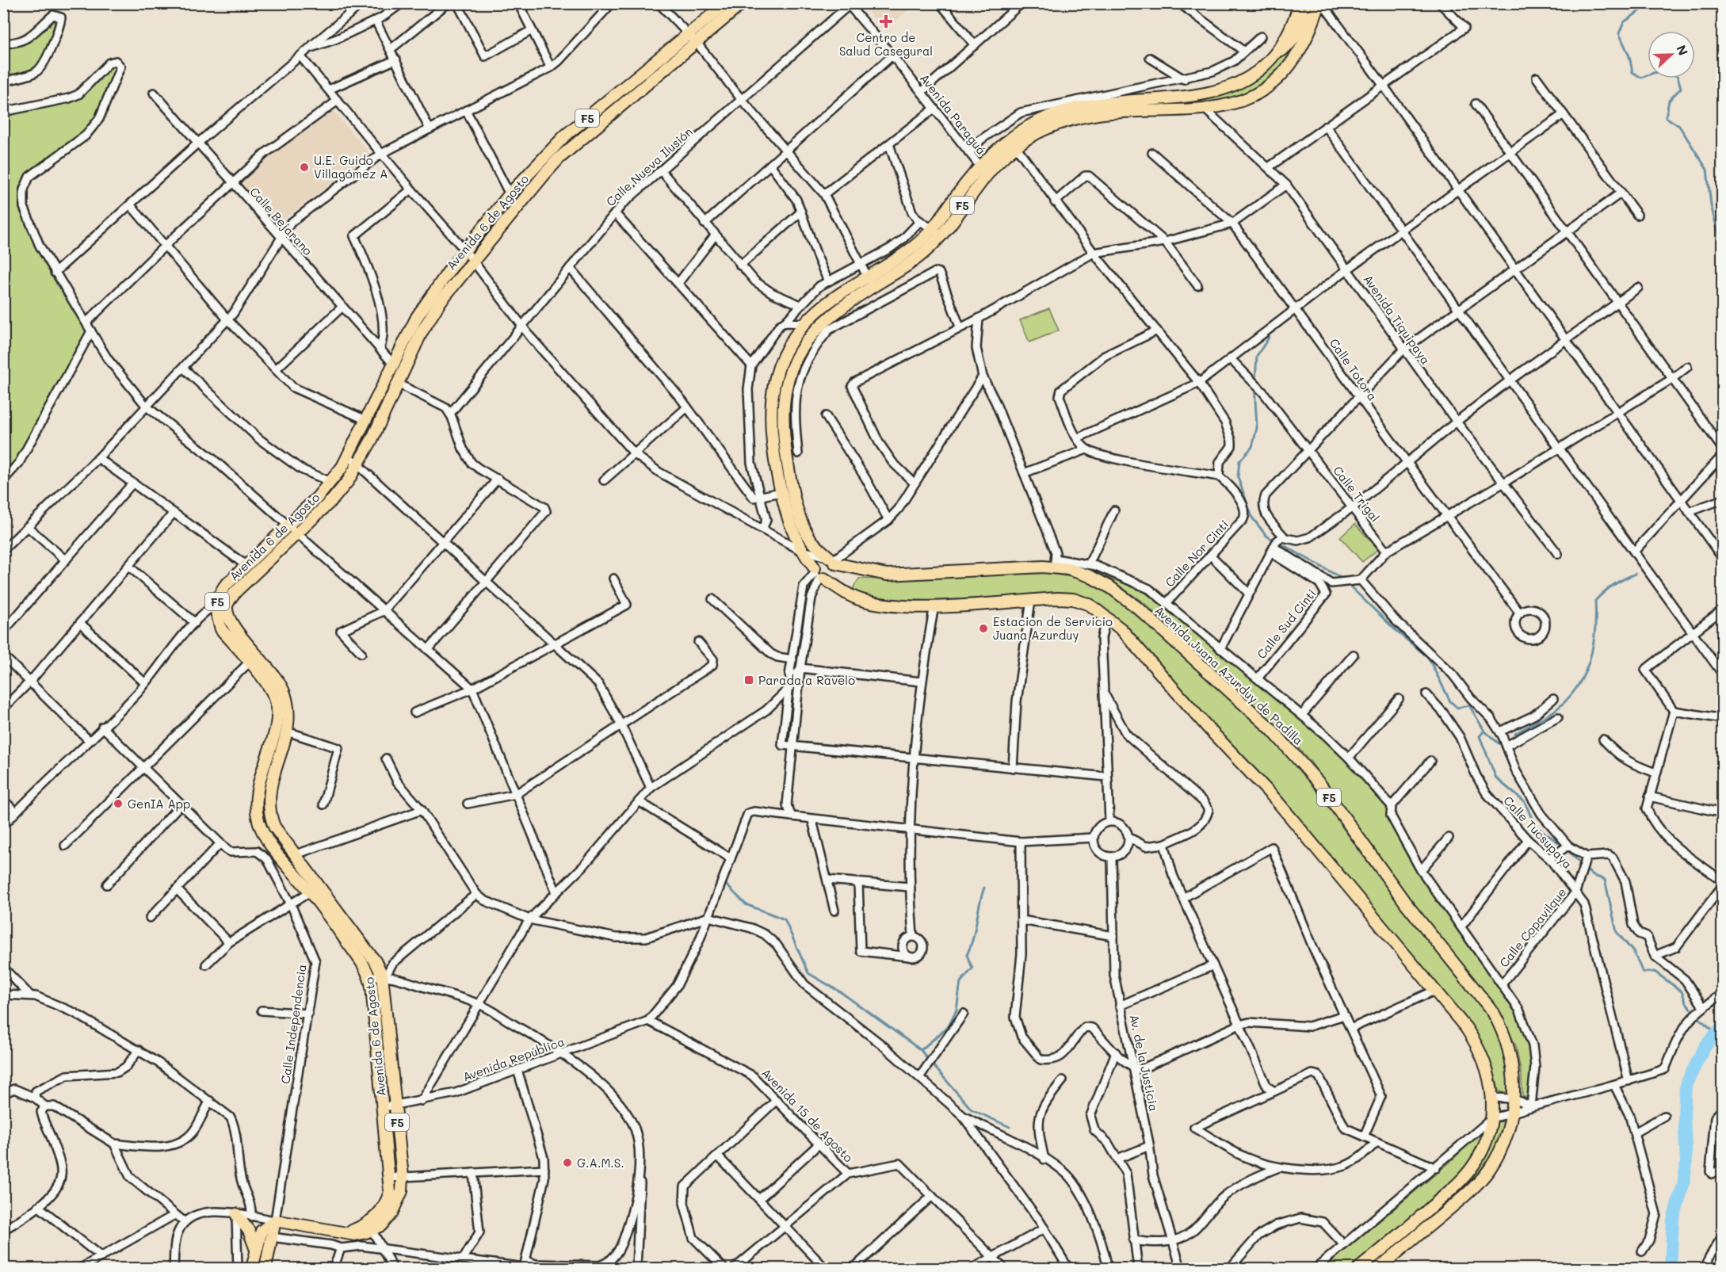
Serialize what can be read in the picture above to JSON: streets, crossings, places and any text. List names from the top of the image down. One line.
{"streets":{"highway":["F5","Avenida 6 de Agosto","Avenida Juana Azurduy de Padilla"],"street":["Avenida Paraguá","Calle Nueva Ilusión","Calle Bejarano","Avenida Tiquipaya","Calle Totora","Calle Trigal","Calle Nor Cinti","Calle Sud Cinti","Calle Tucsupaya","Calle Copavilque","Calle Independencia","Avenida República","Av. de la Justicia","Avenida 15 de Agosto"]},"crossings":[["Avenida Paraguá","F5"],["Avenida Paraguá","Calle Nueva Ilusión"],["F5","Avenida Tiquipaya"],["F5","Avenida Juana Azurduy de Padilla"],["Calle Bejarano","Avenida 6 de Agosto"],["Avenida 6 de Agosto","Calle Independencia"],["Avenida 6 de Agosto","Avenida República"],["Calle Tucsupaya","Calle Copavilque"],["Avenida República","Avenida 15 de Agosto"]],"places":{"health":["Centro de Salud Casegural"],"other":["U.E. Guido Villagómez A","Estacion de Servicio Juana Azurduy","GenIA App","G.A.M.S."],"transit":["Parada a Ravelo"]},"north":"right"}
